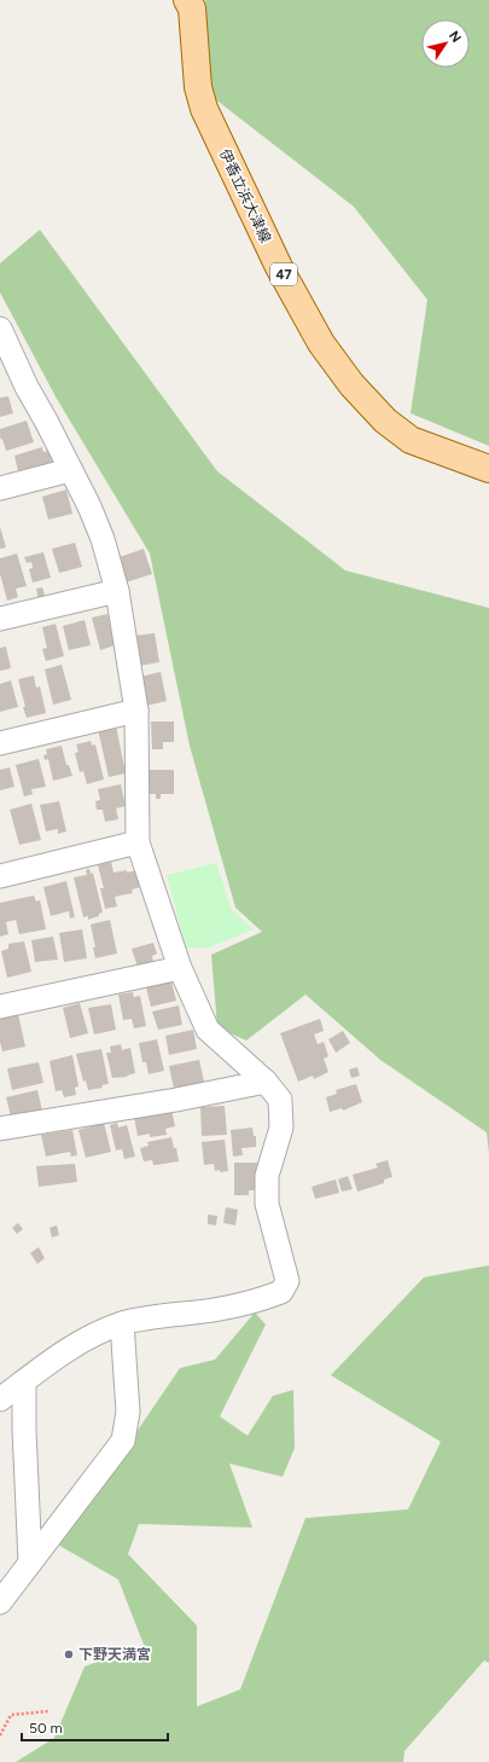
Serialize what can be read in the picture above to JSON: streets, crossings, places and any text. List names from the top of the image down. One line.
{"streets":{"main road":["伊香立浜大津線","47"]},"places":["下野天満宮"],"scale_bar":"50 m","north":"top right"}
